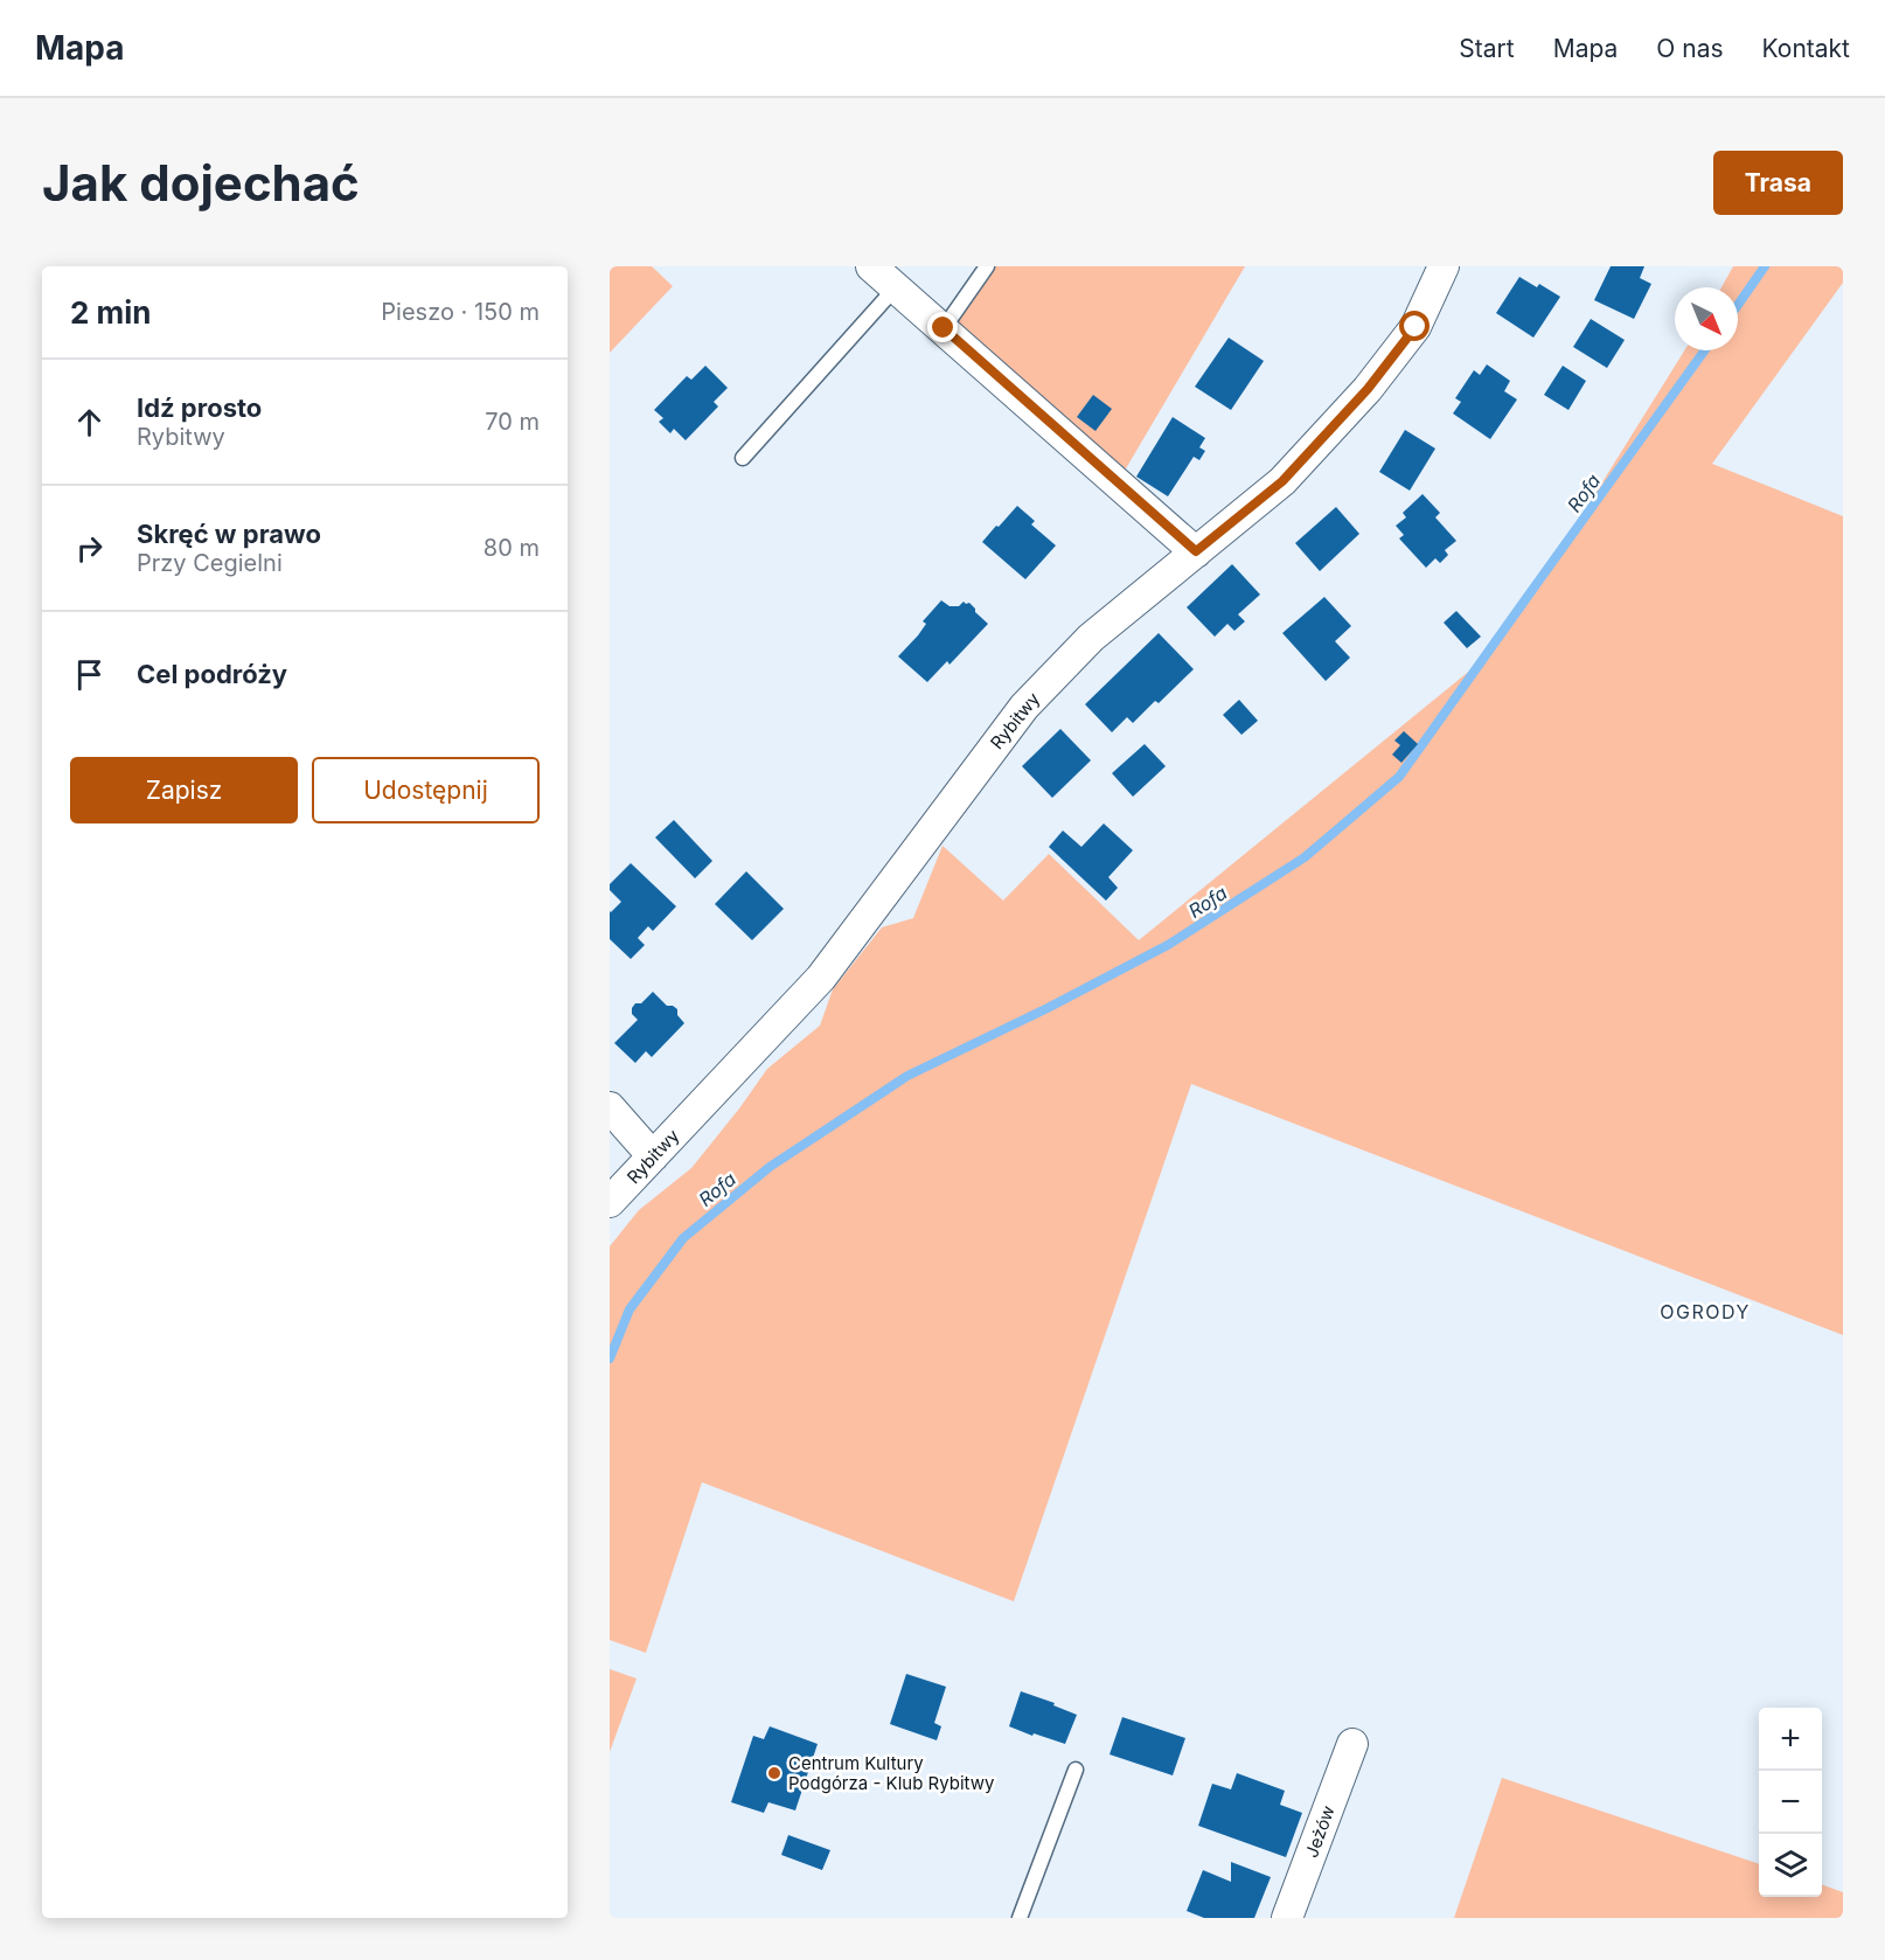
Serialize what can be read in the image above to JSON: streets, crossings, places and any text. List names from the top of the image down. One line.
{"streets":{"street":["Rybitwy","Jeżów"]},"districts":["OGRODY"],"water":["Rofa"],"places":["Centrum Kultury Podgórza - Klub Rybitwy"],"north":"bottom right","page":{"header":"Mapa","nav":["Start","Mapa","O nas","Kontakt"],"buttons":["Trasa",["Zapisz","Udostępnij"]],"title":"Jak dojechać","heading":["2 min","Pieszo · 150 m"],"list":[["Idź prosto","Rybitwy","70 m"],["Skręć w prawo","Przy Cegielni","80 m"],"Cel podróży"],"map_buttons":["+","−"]}}
